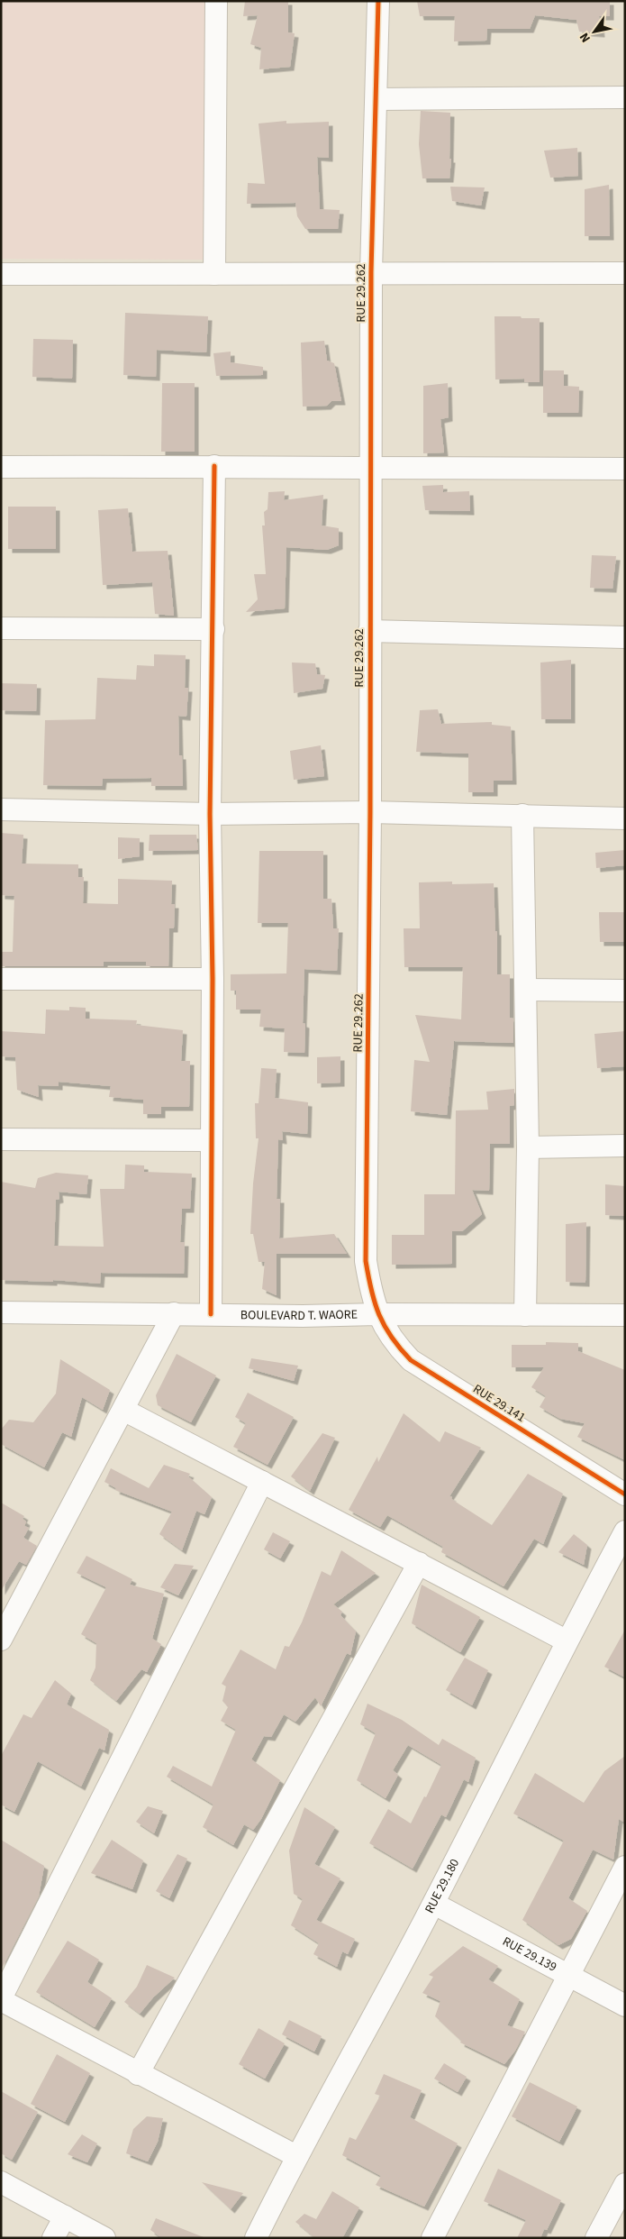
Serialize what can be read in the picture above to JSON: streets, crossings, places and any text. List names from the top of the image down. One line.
{"streets":{"street":["RUE 29.262","BOULEVARD T. WAORE","RUE 29.141","RUE 29.180","RUE 29.139"]},"crossings":[["RUE 29.262","BOULEVARD T. WAORE"],["RUE 29.262","RUE 29.141"],["BOULEVARD T. WAORE","RUE 29.141"],["RUE 29.180","RUE 29.139"]],"north":"bottom left"}
